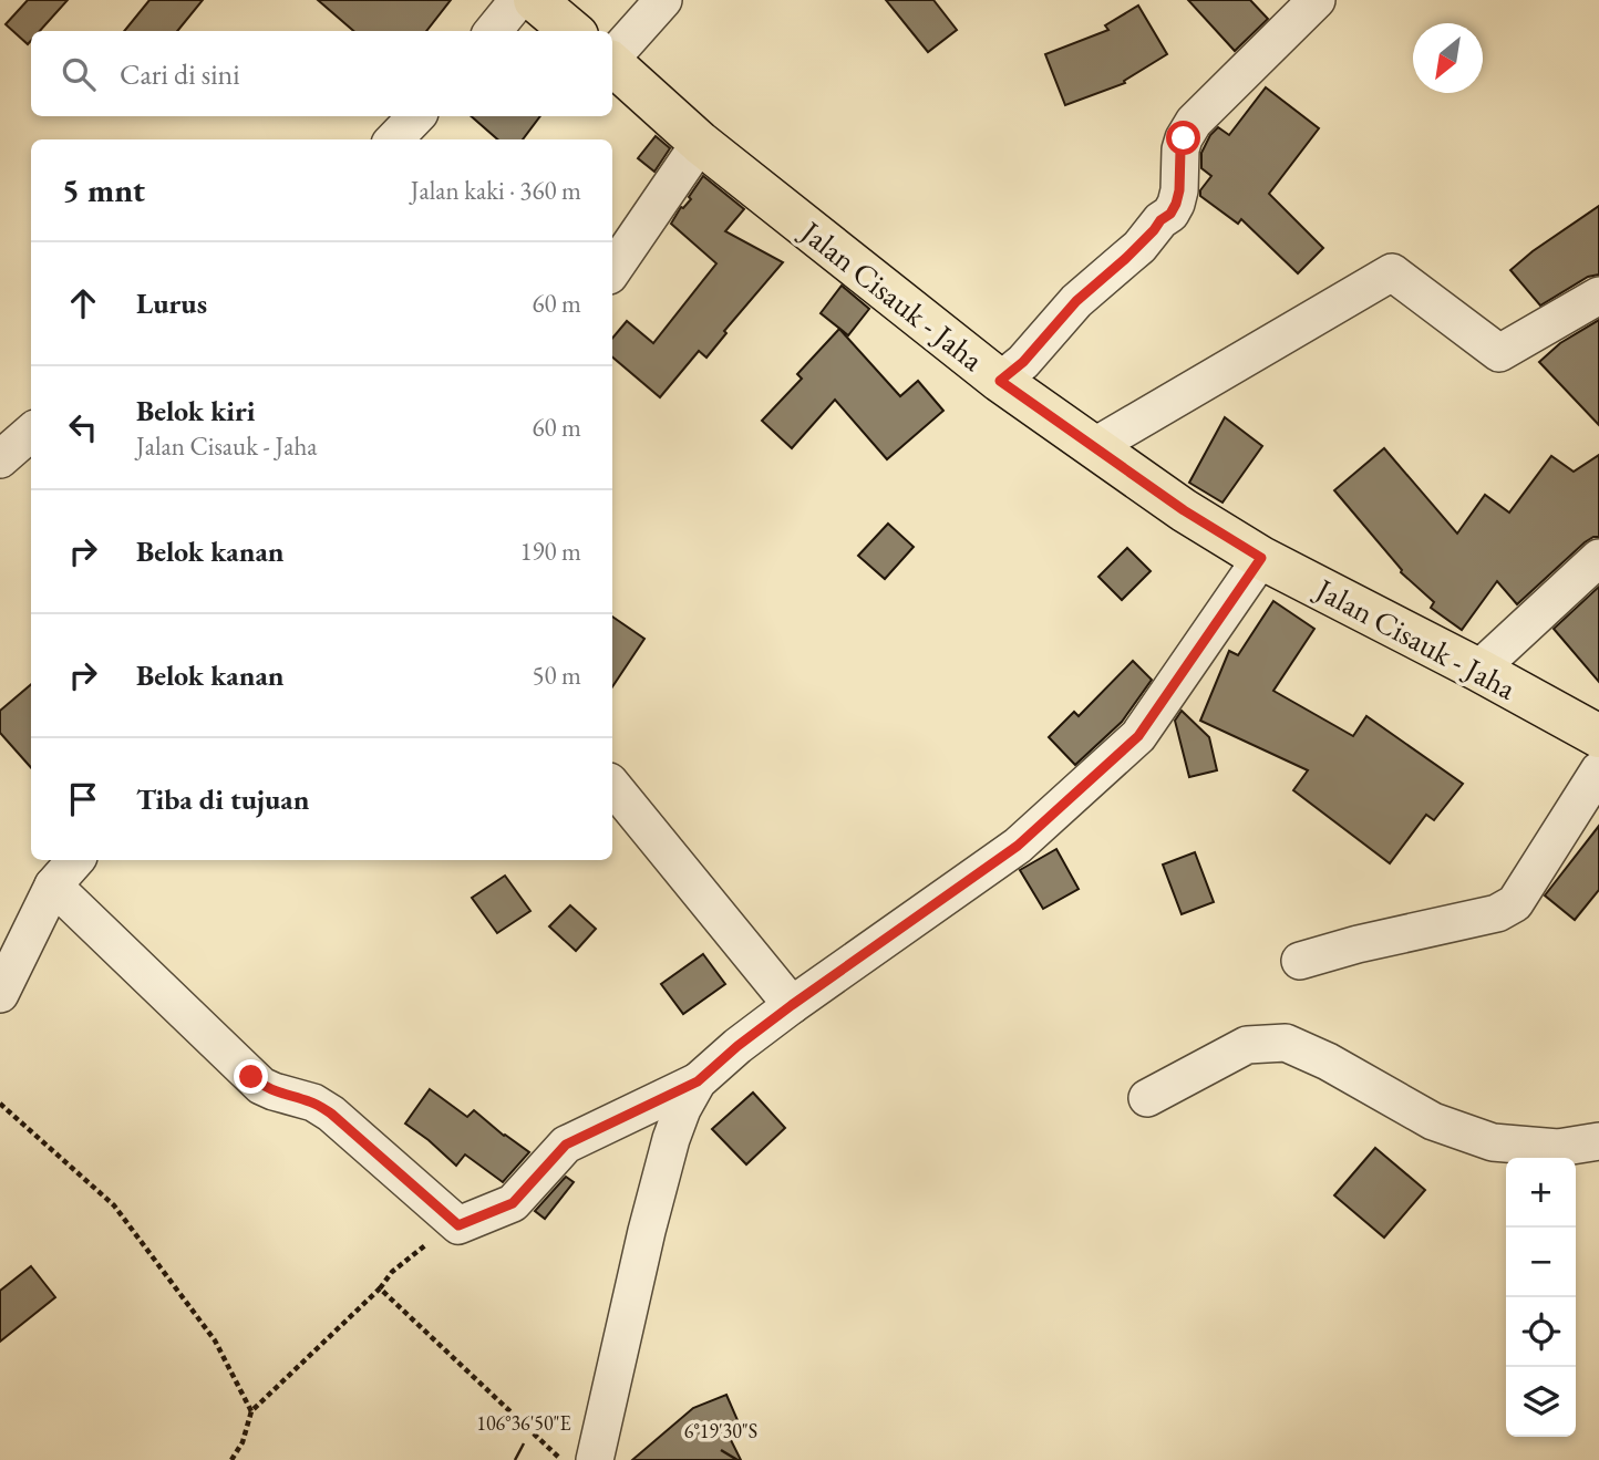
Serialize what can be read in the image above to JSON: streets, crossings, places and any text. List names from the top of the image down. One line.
{"streets":{"main road":["Jalan Cisauk - Jaha"]},"north":"bottom left","page":{"search":"Cari di sini","heading":["5 mnt","Jalan kaki · 360 m"],"list":[["Lurus","60 m"],["Belok kiri","Jalan Cisauk - Jaha","60 m"],["Belok kanan","190 m"],["Belok kanan","50 m"],"Tiba di tujuan"],"map_buttons":["+","−"]},"coordinates":["106°36'50\"E","6°19'30\"S"]}
